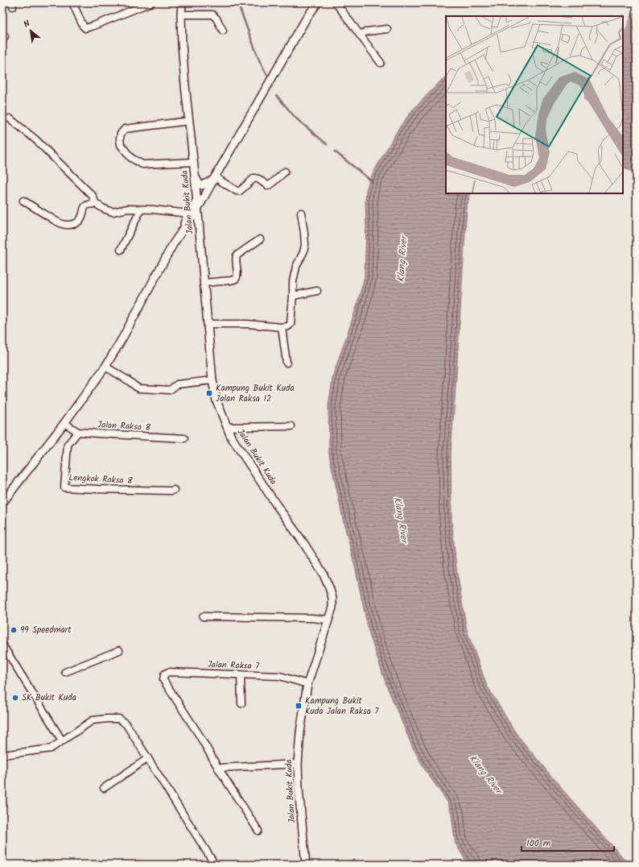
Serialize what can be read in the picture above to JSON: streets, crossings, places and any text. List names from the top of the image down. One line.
{"streets":{"street":["Jalan Bukit Kuda","Jalan Raksa 8","Lengkok Raksa 8","Jalan Raksa 7"]},"crossings":[["Jalan Bukit Kuda","Jalan Raksa 7"],["Jalan Raksa 8","Lengkok Raksa 8"]],"water":["Klang River"],"places":{"transit":["Kampung Bukit Kuda Jalan Raksa 12","Kampung Bukit Kuda Jalan Raksa 7"],"other":["99 Speedmart","SK Bukit Kuda"]},"scale_bar":"100 m","north":"top left"}
